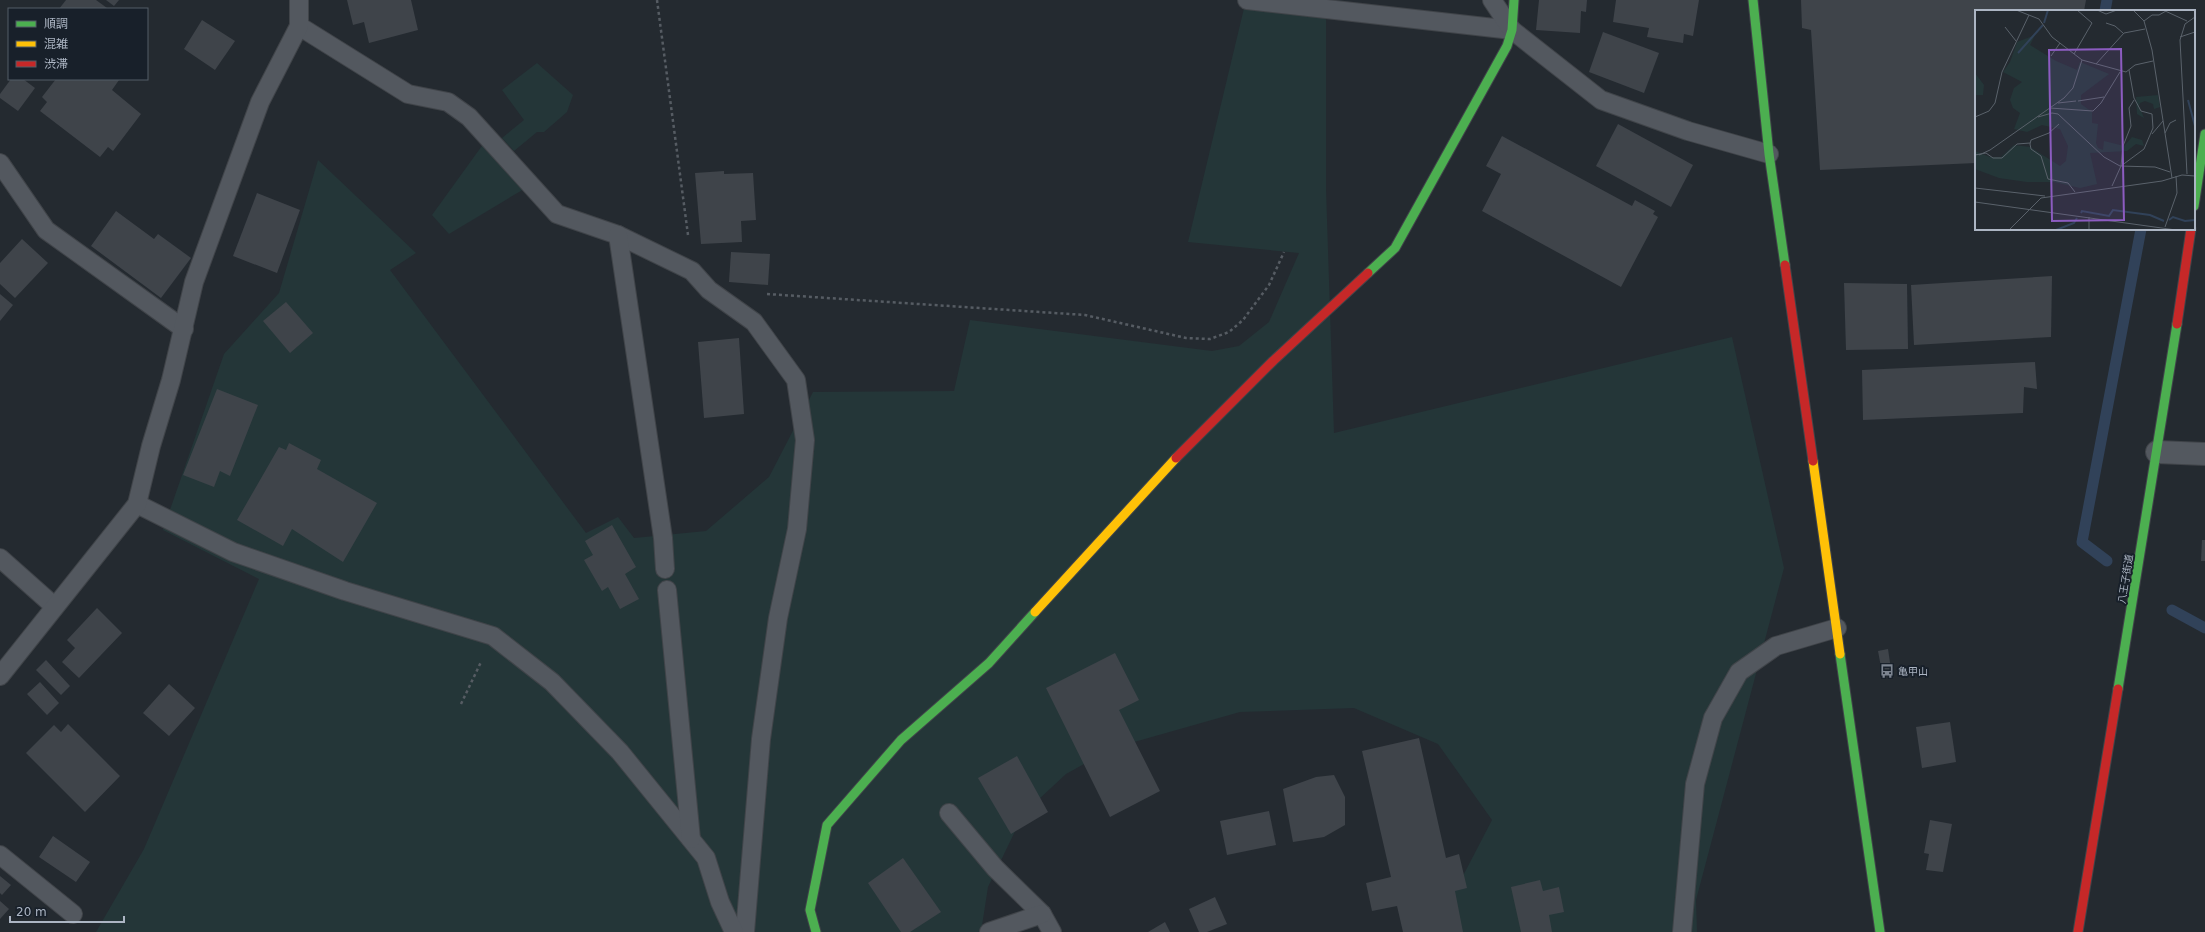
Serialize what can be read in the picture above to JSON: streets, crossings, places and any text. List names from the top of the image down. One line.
{"streets":{"main road":["八王子街道"]},"places":{"bus stop":["亀甲山"]},"legend":["順調","混雑","渋滞"],"scale_bar":"20 m"}
